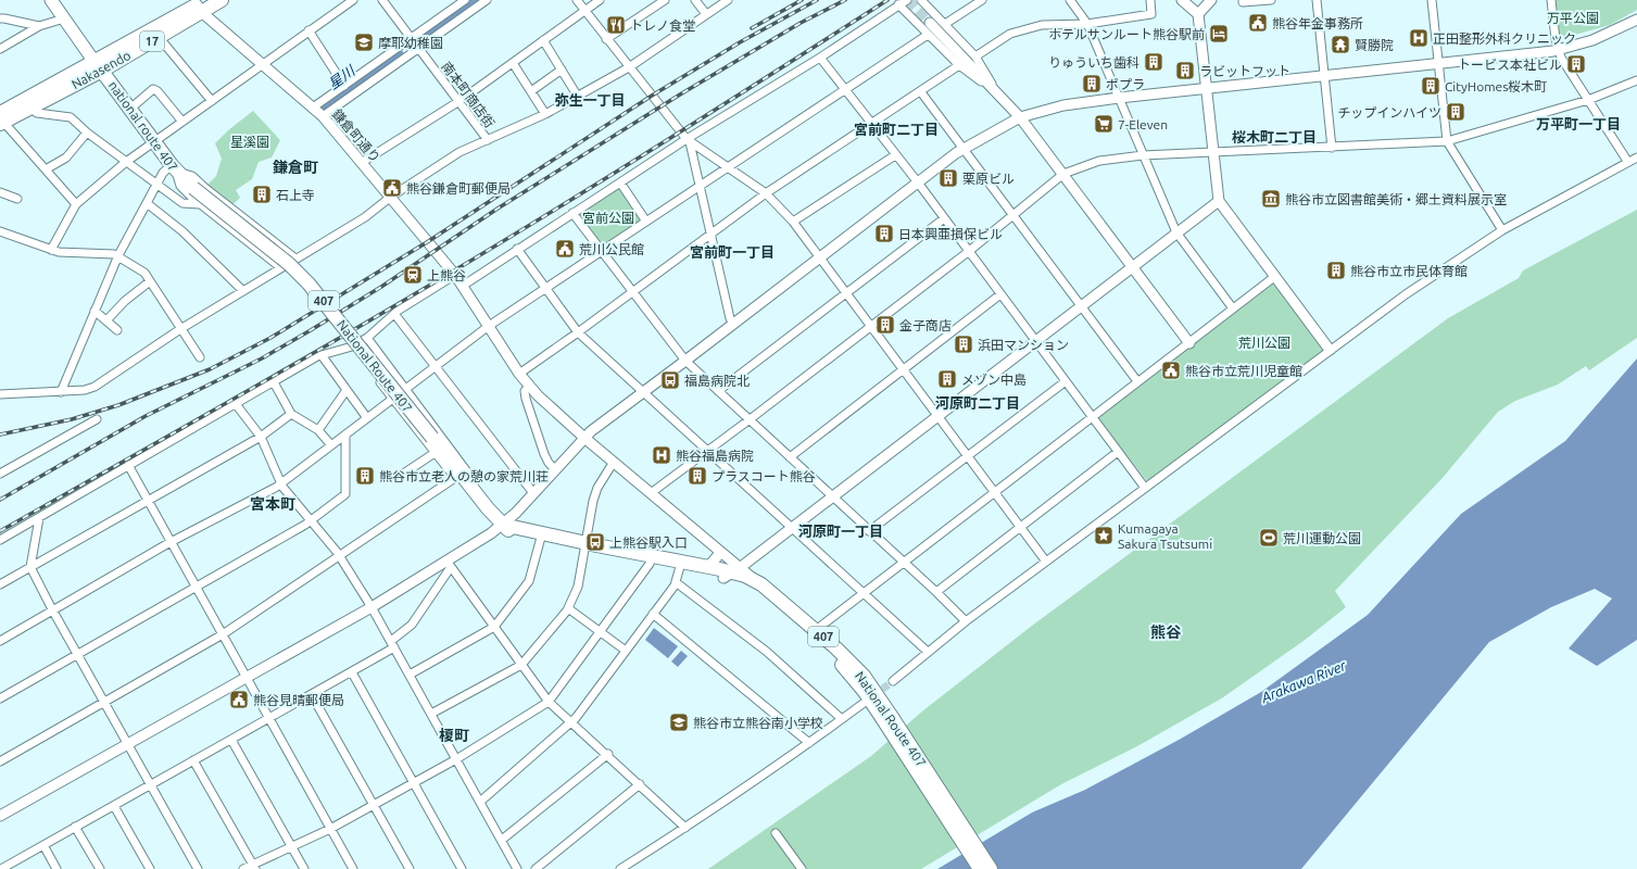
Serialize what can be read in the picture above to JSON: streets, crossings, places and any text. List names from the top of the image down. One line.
{"streets":{"highway":["17","Nakasendo","national route 407","407","National Route 407"],"street":["南本町商店街","鎌倉町通り"]},"crossings":[["Nakasendo","national route 407"],["Nakasendo","鎌倉町通り"],["national route 407","National Route 407"],["鎌倉町通り","407"],["鎌倉町通り","National Route 407"],["407","National Route 407"]],"districts":["弥生一丁目","万平町一丁目","宮前町二丁目","桜木町二丁目","鎌倉町","宮前町一丁目","河原町二丁目","宮本町","河原町一丁目","熊谷","榎町"],"water":["星川","Arakawa River"],"parks":["万平公園","星溪園","宮前公園","荒川公園"],"places":{"public building":["熊谷年金事務所","熊谷鎌倉町郵便局","荒川公民館","熊谷市立荒川児童館","熊谷見晴郵便局"],"restaurant":["トレノ食堂"],"hotel":["ホテルサンルート熊谷駅前"],"hospital":["正田整形外科クリニック","熊谷福島病院"],"school or university":["摩耶幼稚園","熊谷市立熊谷南小学校"],"temple":["賢勝院"],"building":["りゅういち歯科","トービス本社ビル","ラビットフット","ポプラ","CityHomes桜木町","チップインハイツ","栗原ビル","石上寺","日本興亜損保ビル","熊谷市立市民体育館","金子商店","浜田マンション","メゾン中島","熊谷市立老人の憩の家荒川荘","プラスコート熊谷"],"supermarket":["7-Eleven"],"museum":["熊谷市立図書館美術・郷土資料展示室"],"station":["上熊谷"],"bus stop":["福島病院北","上熊谷駅入口"],"place":["Kumagaya Sakura Tsutsumi"],"sports":["荒川運動公園"]}}
